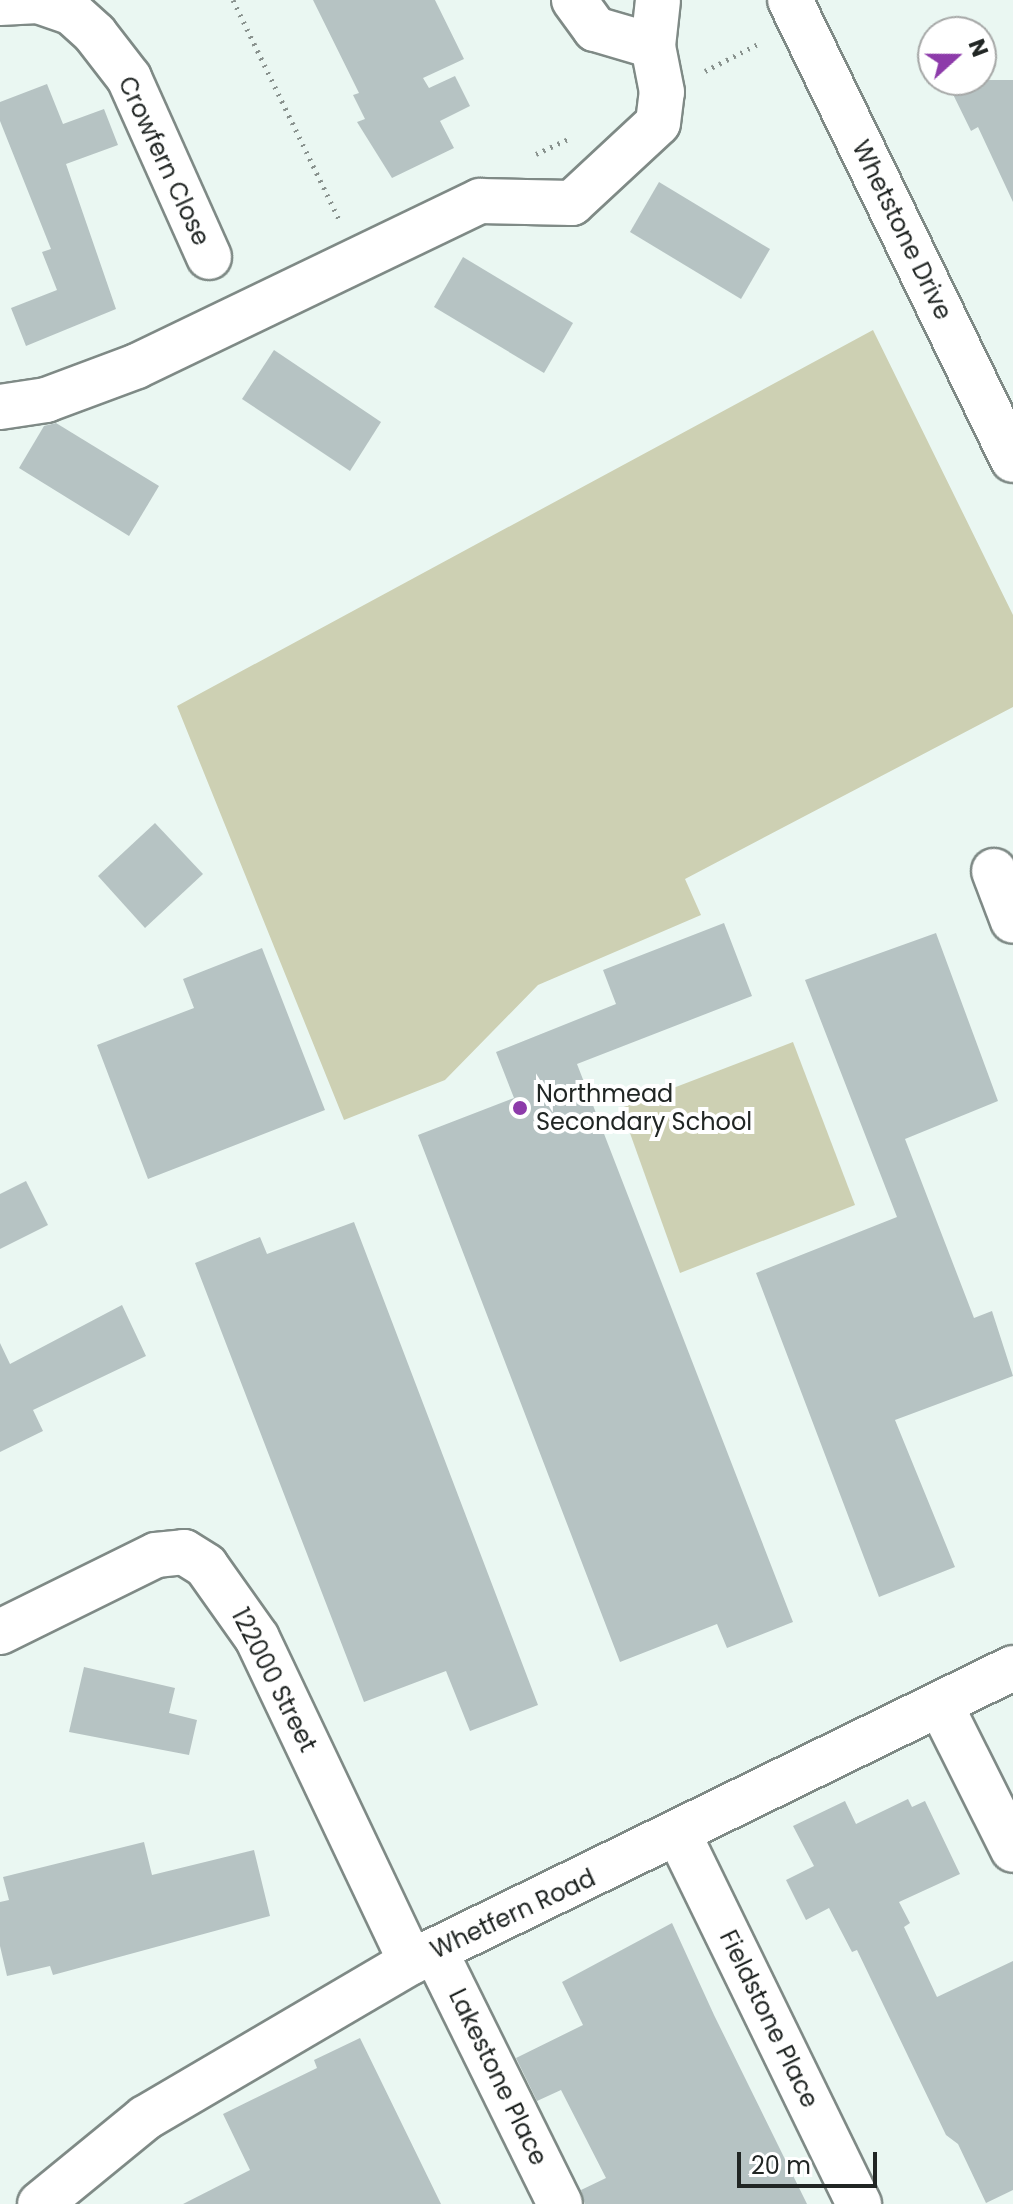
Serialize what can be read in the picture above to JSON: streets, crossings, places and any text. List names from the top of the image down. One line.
{"streets":{"street":["Crowfern Close","Whetstone Drive","122000 Street","Whetfern Road","Fieldstone Place","Lakestone Place"]},"crossings":[["122000 Street","Whetfern Road"],["122000 Street","Lakestone Place"],["Whetfern Road","Fieldstone Place"],["Whetfern Road","Lakestone Place"]],"places":["Northmead Secondary School"],"scale_bar":"20 m","north":"right"}
